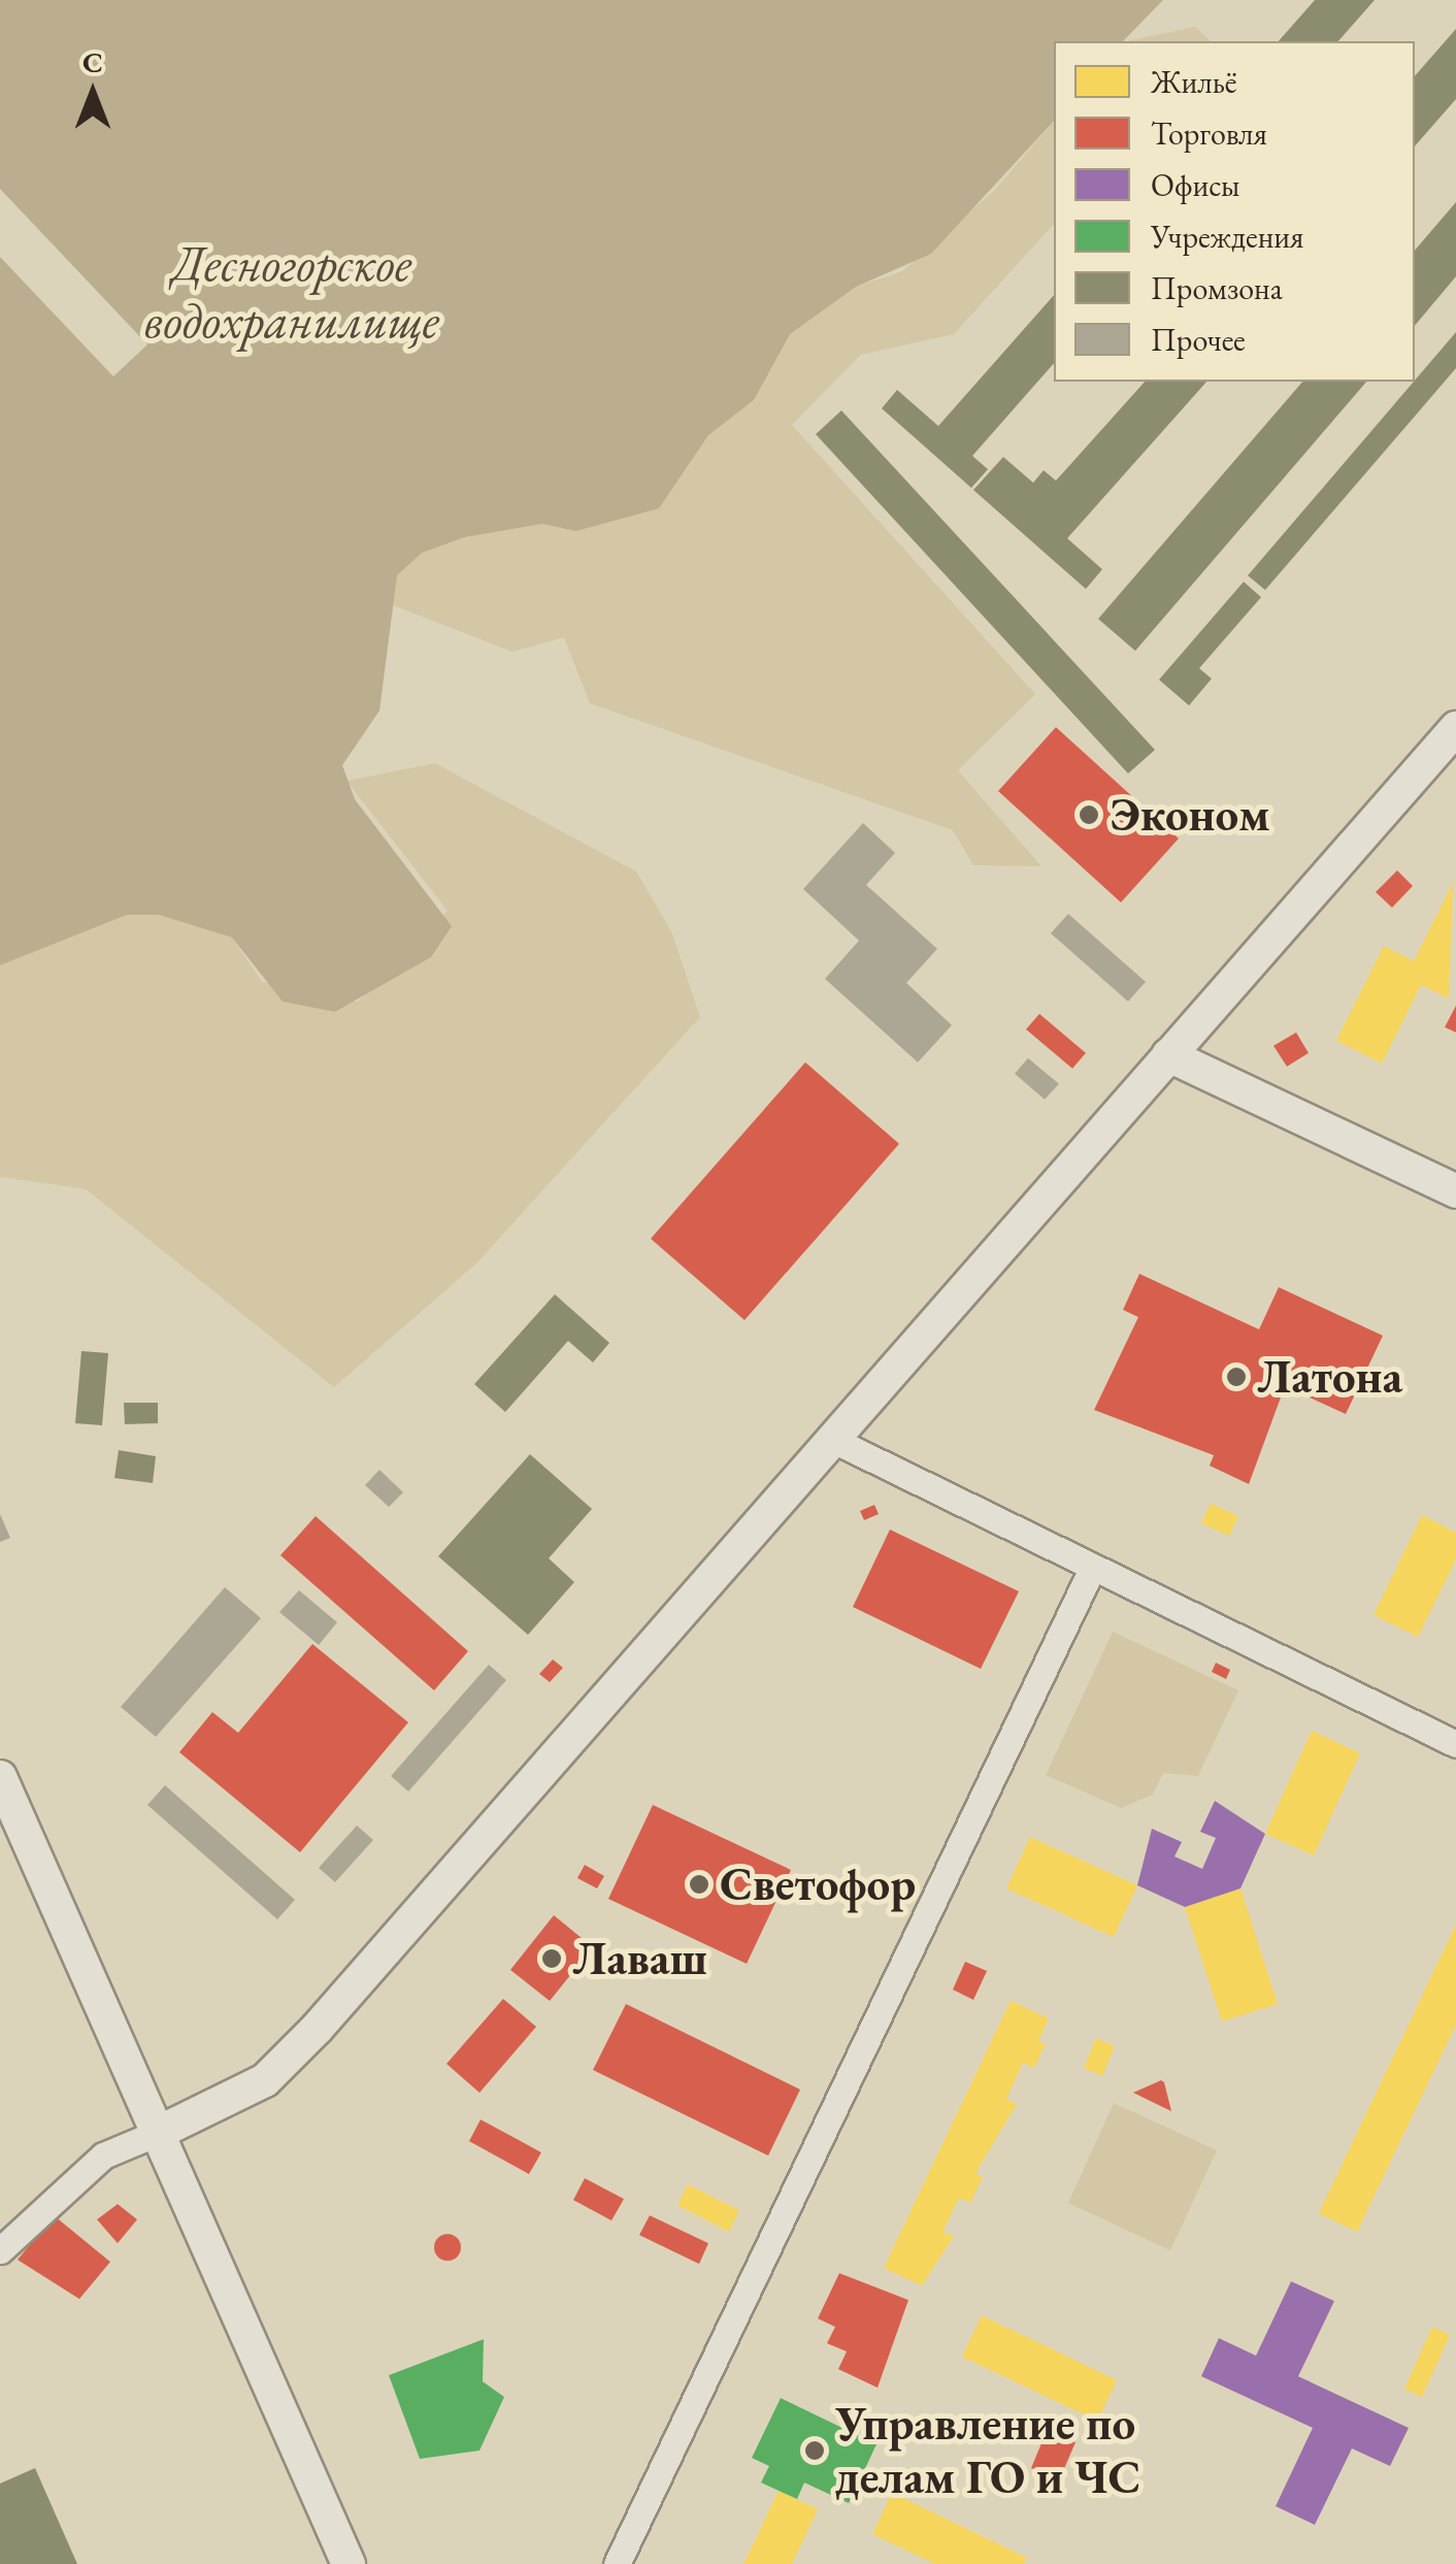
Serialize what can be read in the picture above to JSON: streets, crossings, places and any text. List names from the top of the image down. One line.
{"water":["Десногорское водохранилище"],"places":["Эконом","Латона","Светофор","Лаваш","Управление по делам ГО и ЧС"],"legend":["Жильё","Торговля","Офисы","Учреждения","Промзона","Прочее"],"north":"top"}
